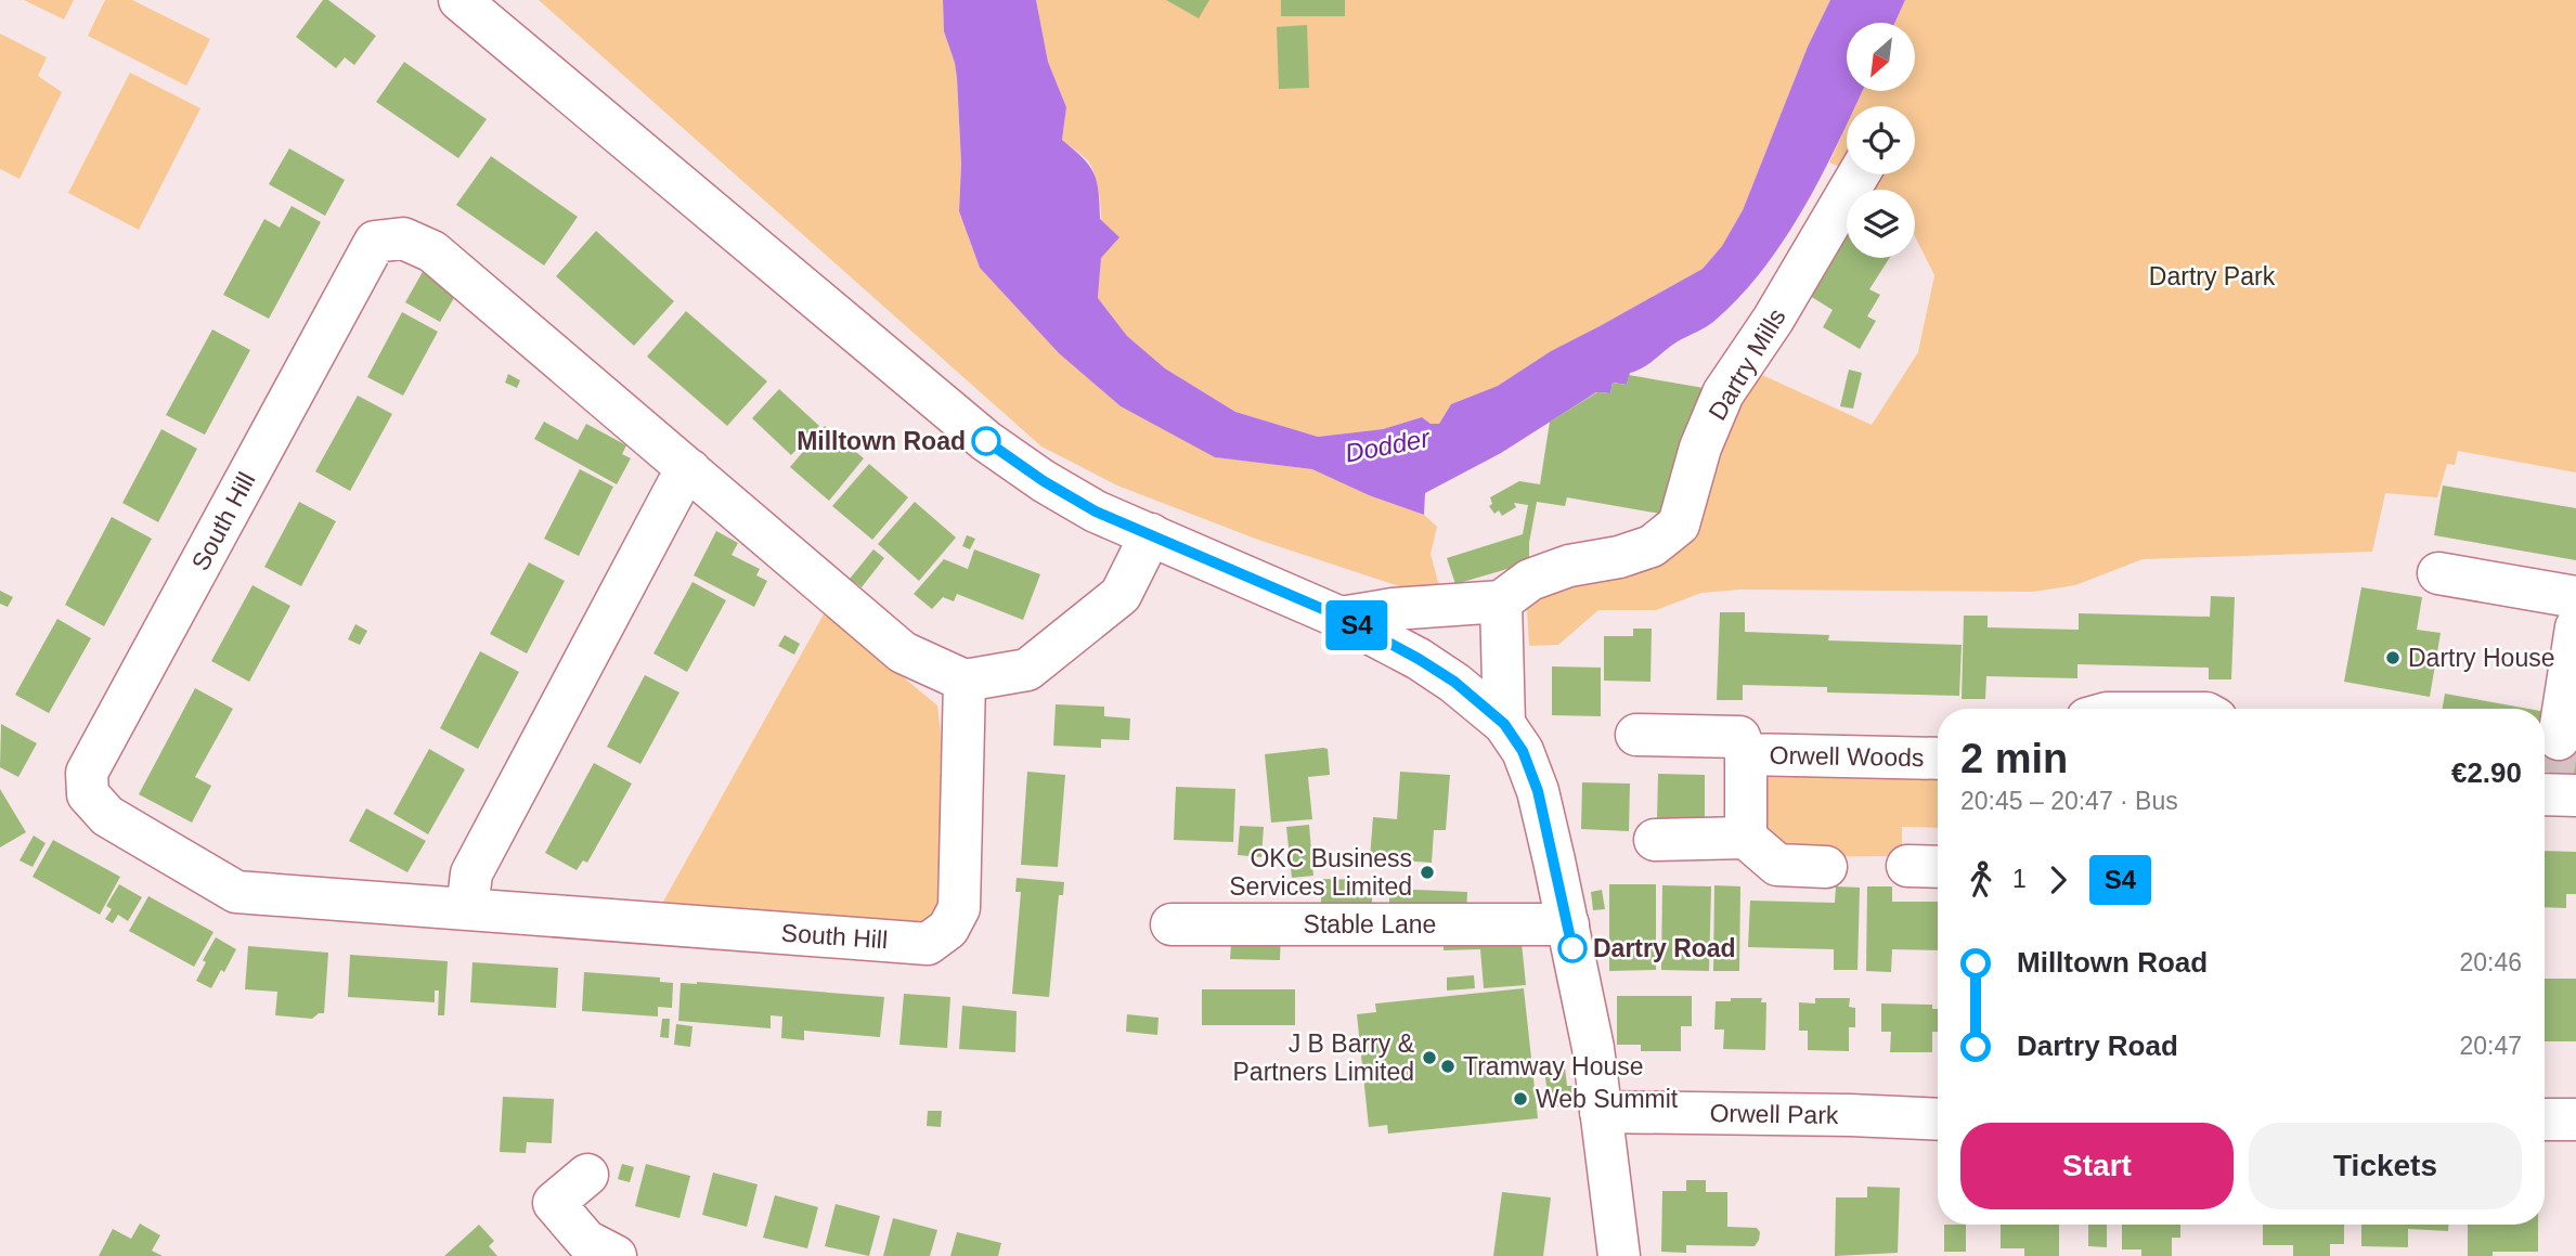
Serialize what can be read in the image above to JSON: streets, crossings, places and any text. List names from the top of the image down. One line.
{"streets":{"street":["Dartry Mills","South Hill","Orwell Woods","Stable Lane","Orwell Park"]},"water":["Dodder"],"parks":["Dartry Park"],"places":["Milltown Road","Dartry House","OKC Business Services Limited","Dartry Road","J B Barry & Partners Limited","Tramway House","Web Summit"],"lines":["bus line S4"],"north":"bottom left","page":{"on_map":"S4","heading":["2 min","20:45 – 20:47 · Bus","€2.90"],"legs":["1","S4"],"list":[{"name":"Milltown Road","value":"20:46"},{"name":"Dartry Road","value":"20:47"}],"buttons":["Start","Tickets"]}}
